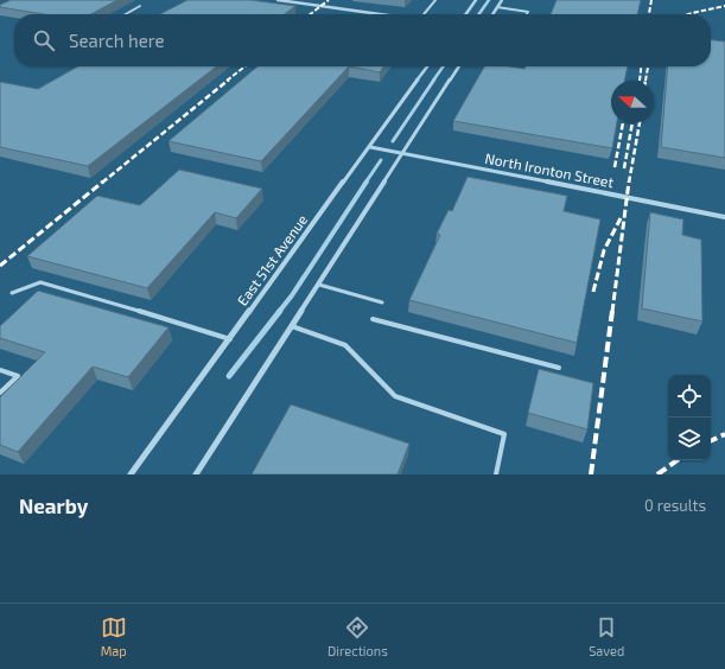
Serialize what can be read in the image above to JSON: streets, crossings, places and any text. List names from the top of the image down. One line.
{"streets":{"street":["North Ironton Street","East 51st Avenue"]},"crossings":[["North Ironton Street","East 51st Avenue"]],"north":"left","page":{"search":"Search here","heading":["Nearby","0 results"],"nav":["Map","Directions","Saved"]}}
